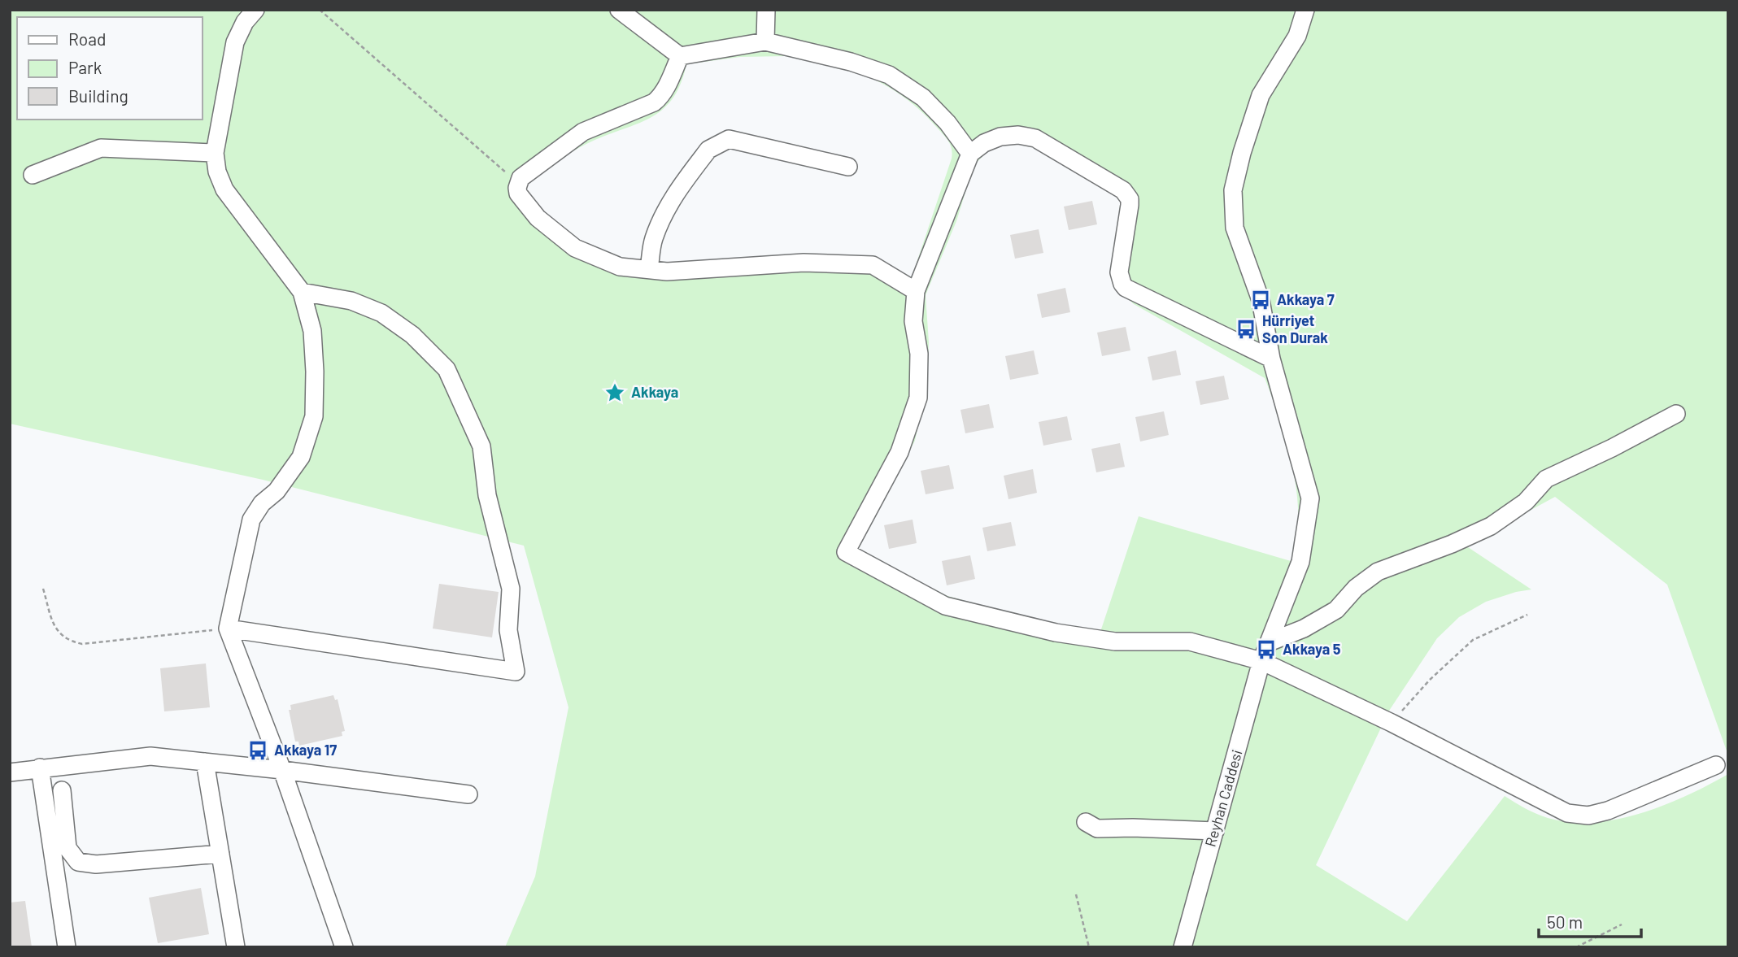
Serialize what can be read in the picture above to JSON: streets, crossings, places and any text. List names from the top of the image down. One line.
{"streets":{"street":["Reyhan Caddesi"]},"places":{"bus stop":["Akkaya 7","Hürriyet Son Durak","Akkaya 5","Akkaya 17"],"place":["Akkaya"]},"legend":["Road","Park","Building"],"scale_bar":"50 m"}
